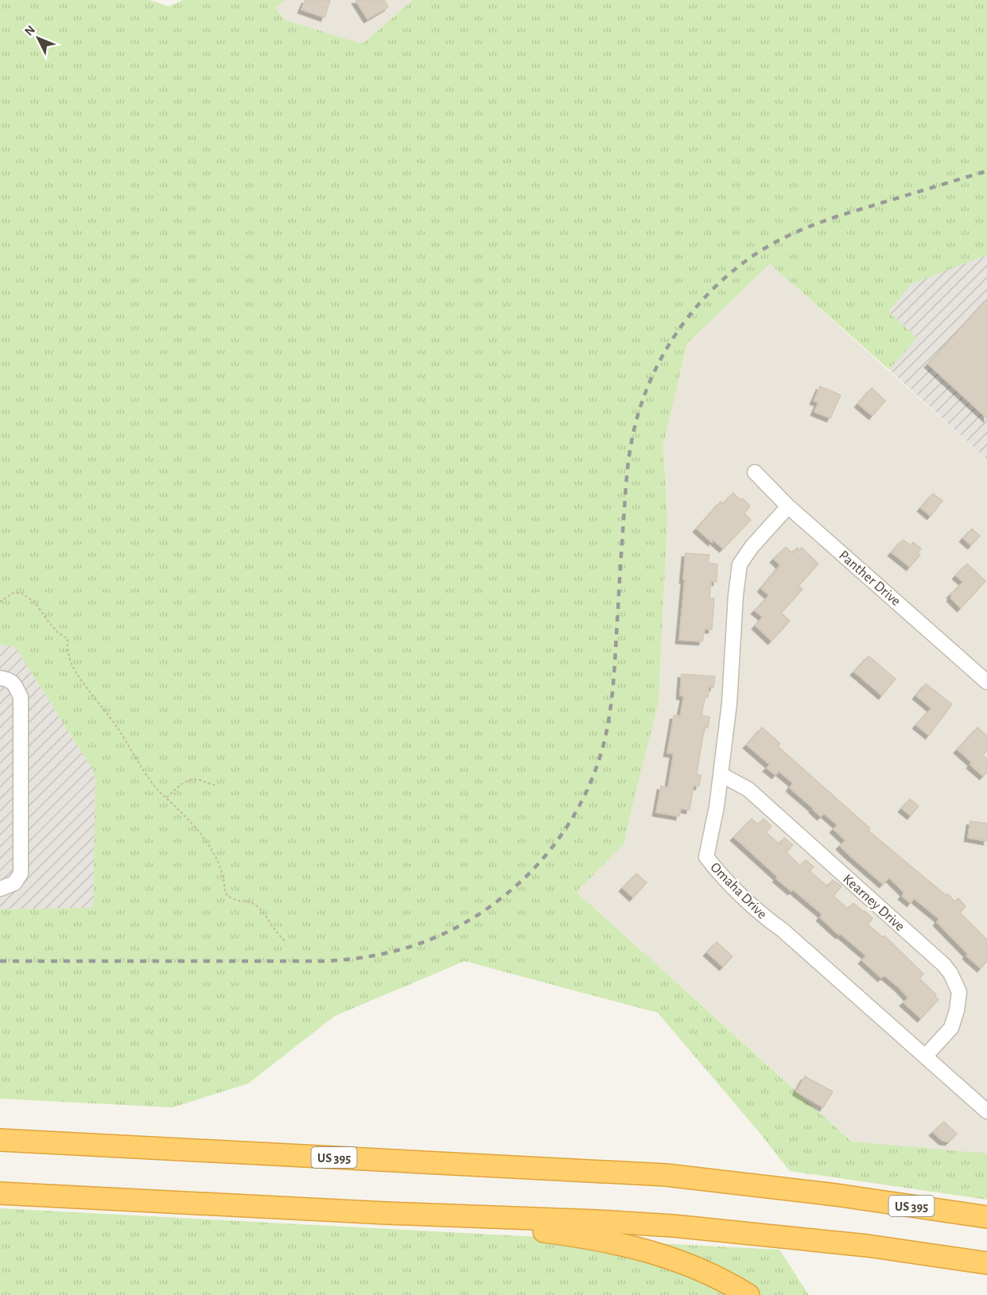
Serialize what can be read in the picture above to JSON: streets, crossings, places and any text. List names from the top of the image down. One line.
{"streets":{"highway":["US 395"],"street":["Panther Drive","Omaha Drive","Kearney Drive"]},"crossings":[["Panther Drive","Omaha Drive"],["Omaha Drive","Kearney Drive"]],"north":"top left"}
